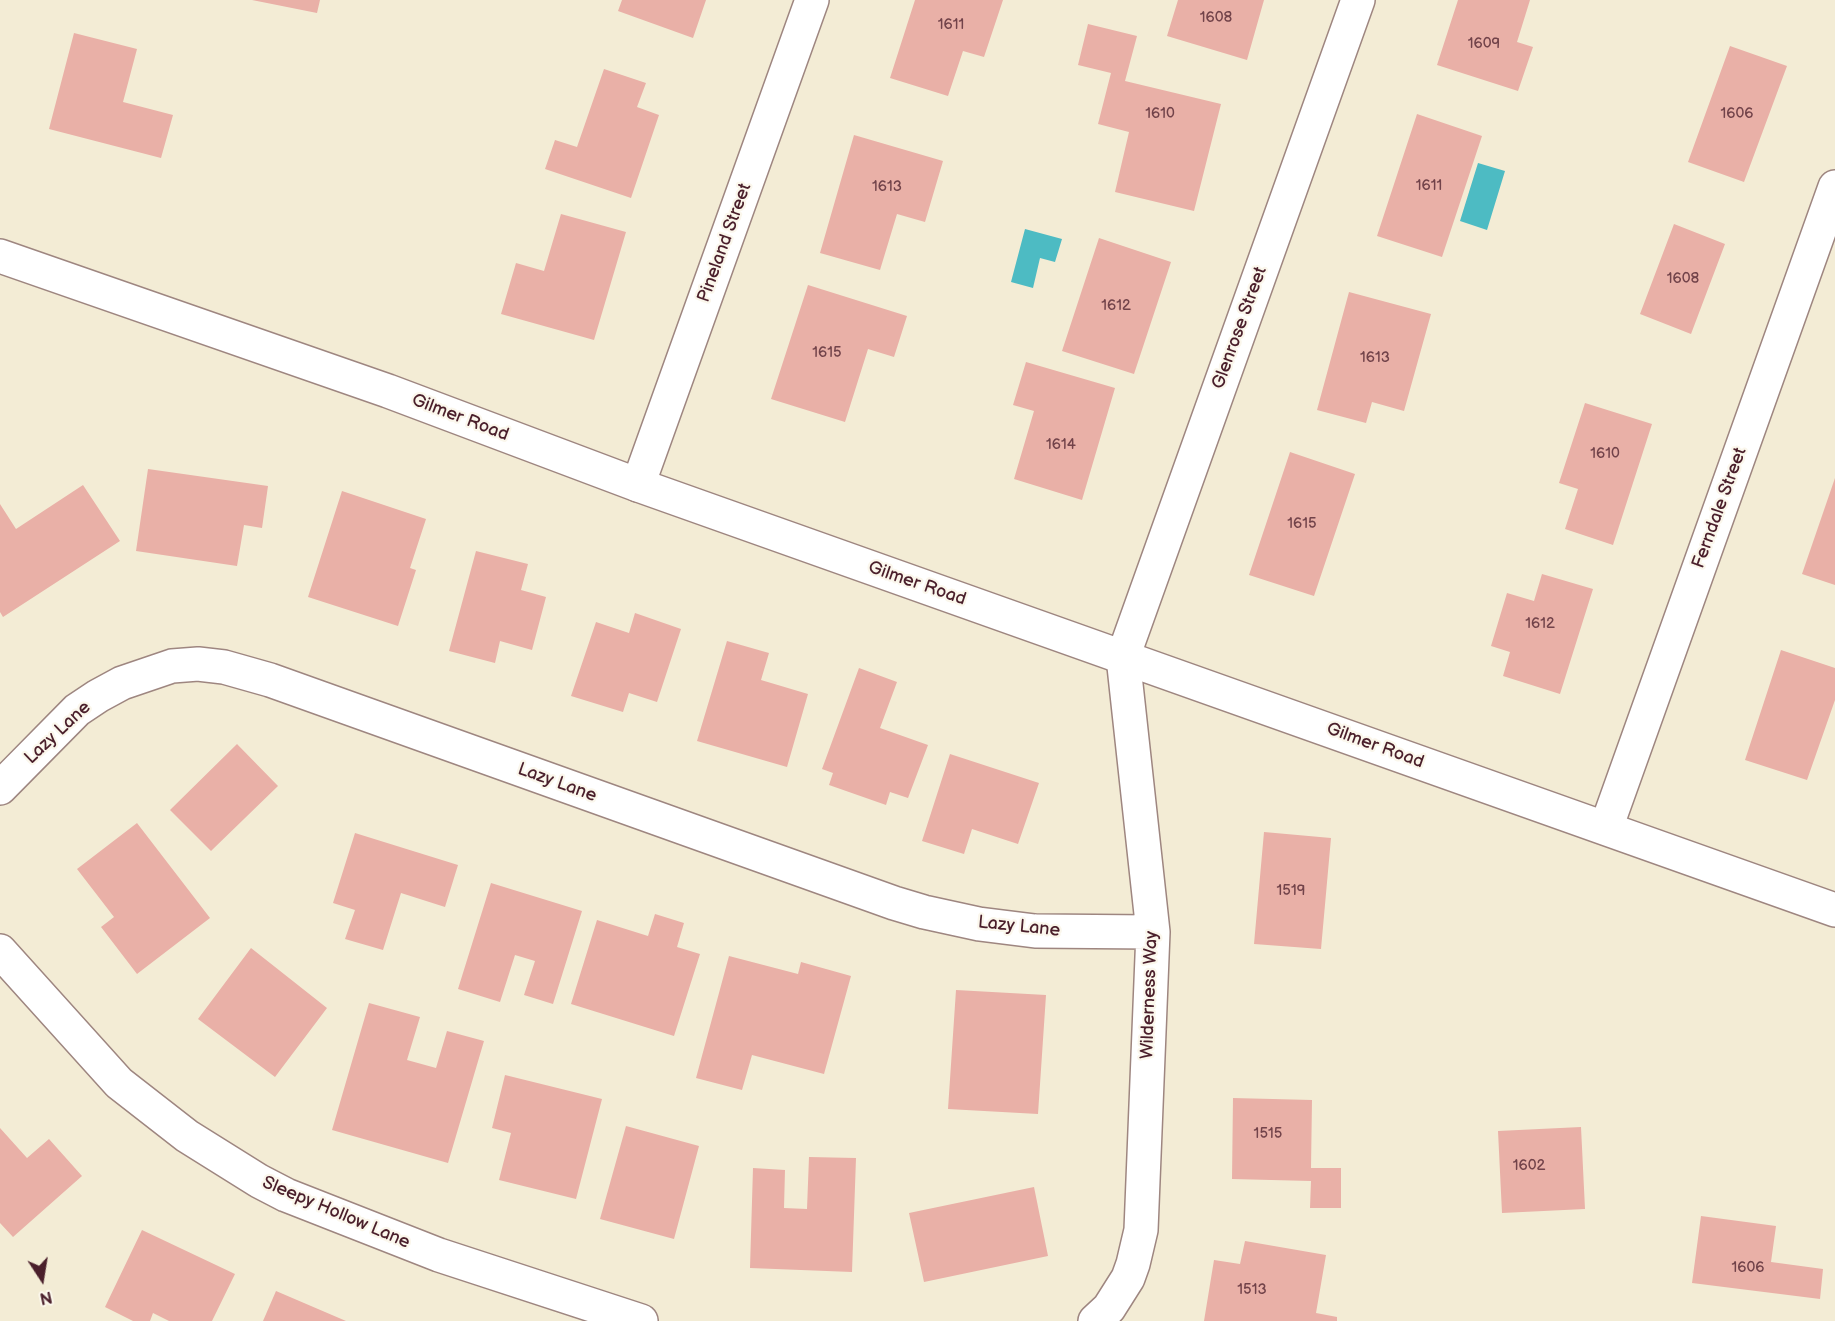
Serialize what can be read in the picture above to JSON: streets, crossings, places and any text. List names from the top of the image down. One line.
{"streets":{"street":["Pineland Street","Glenrose Street","Gilmer Road","Ferndale Street","Lazy Lane","Wilderness Way","Sleepy Hollow Lane"]},"crossings":[["Pineland Street","Gilmer Road"],["Glenrose Street","Gilmer Road"],["Glenrose Street","Wilderness Way"],["Gilmer Road","Ferndale Street"],["Gilmer Road","Wilderness Way"],["Lazy Lane","Wilderness Way"]],"house_numbers":["1608","1611","1609","1610","1606","1611","1613","1608","1612","1615","1613","1614","1610","1615","1612","1519","1515","1602","1606","1513"],"north":"bottom"}
